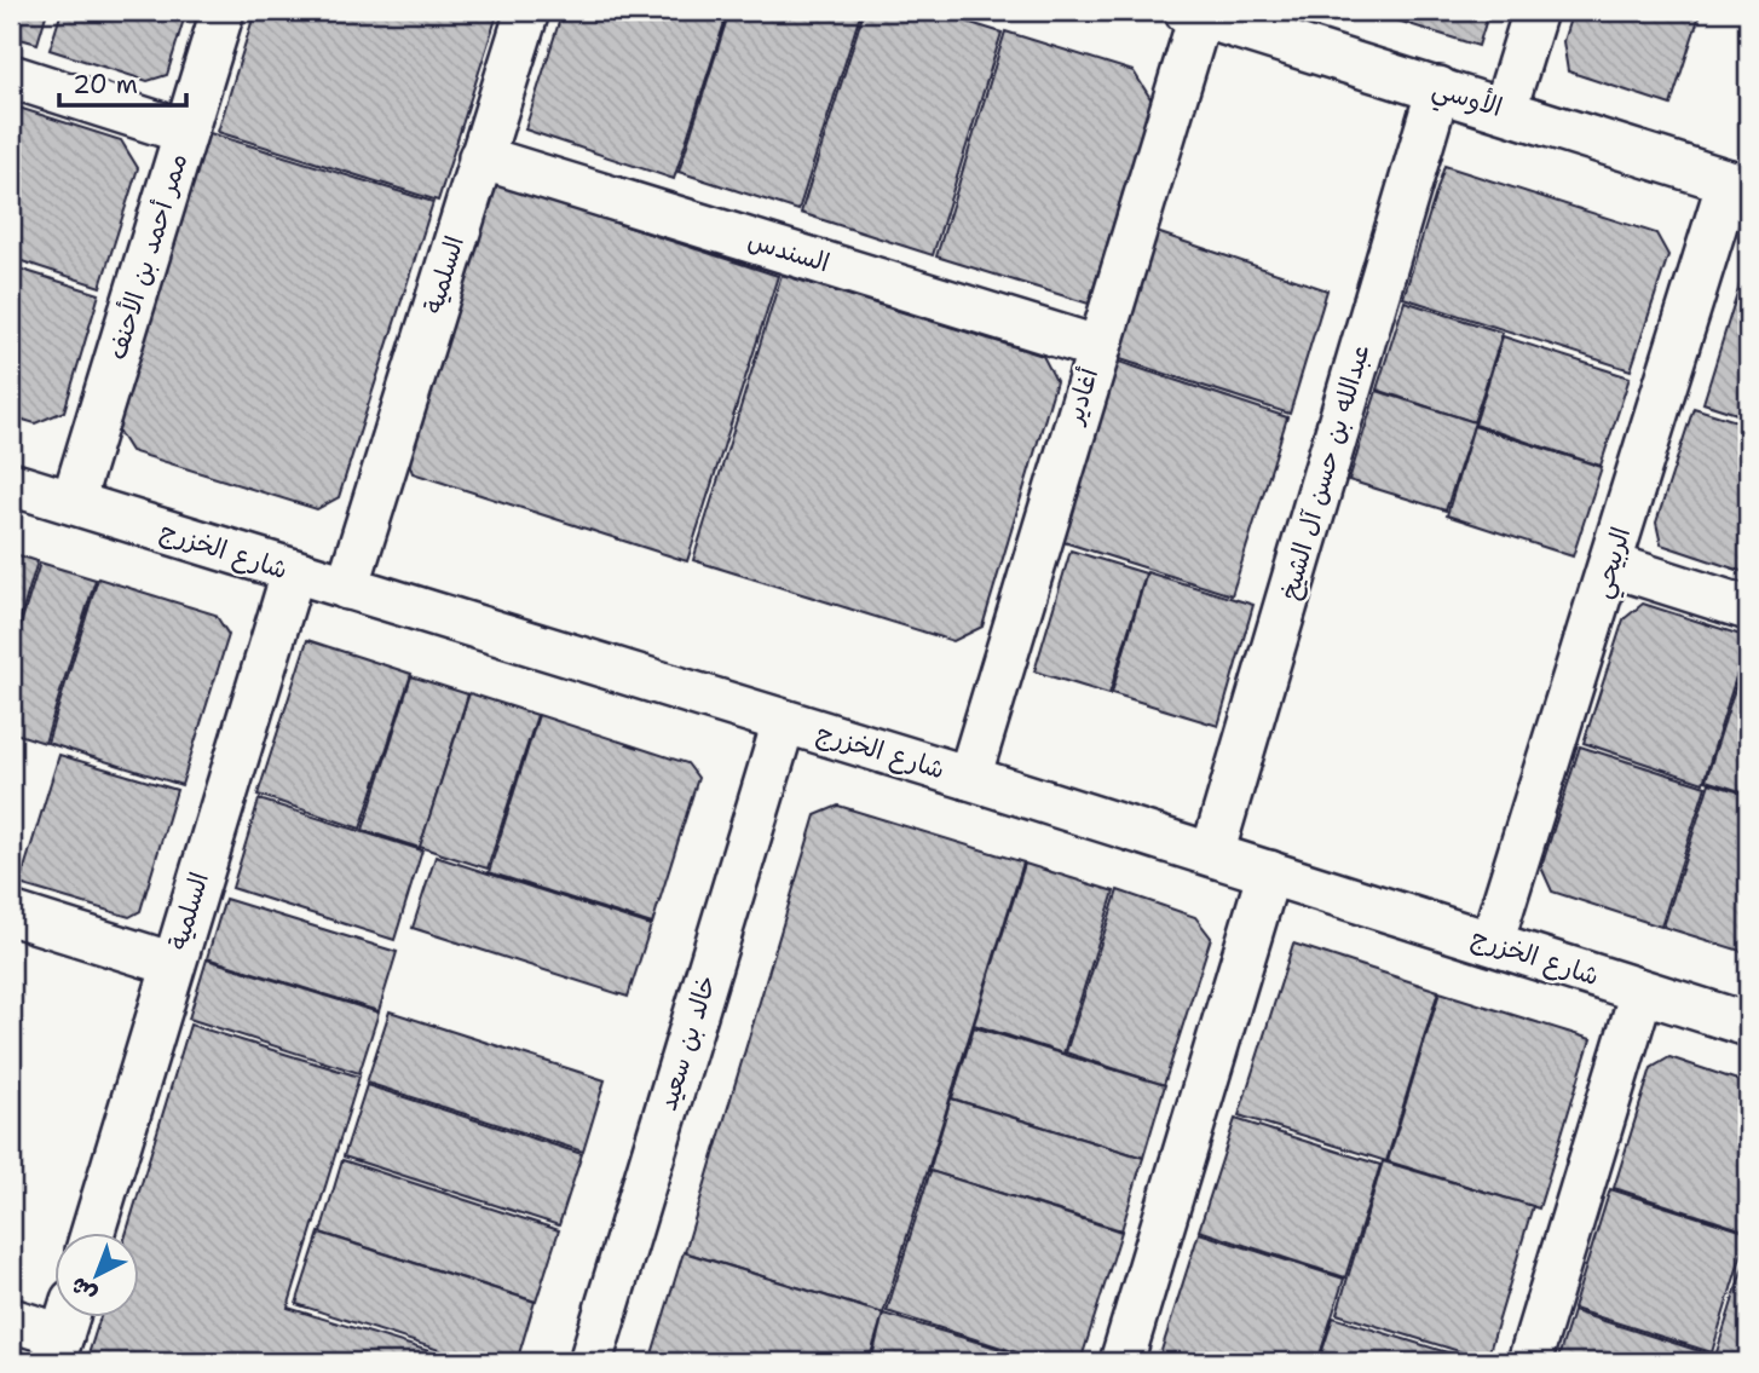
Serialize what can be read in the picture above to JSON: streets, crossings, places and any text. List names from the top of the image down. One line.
{"streets":{"street":["الأوسي","السندس","ممر أحمد بن الأحنف","السلمية","أغادير","عبدالله بن حسن آل الشيخ","شارع الخزرج","الربيحي","خالد بن سعيد"]},"crossings":[["الأوسي","أغادير"],["الأوسي","عبدالله بن حسن آل الشيخ"],["الأوسي","الربيحي"],["السندس","السلمية"],["السندس","أغادير"],["ممر أحمد بن الأحنف","شارع الخزرج"],["السلمية","شارع الخزرج"],["أغادير","شارع الخزرج"],["عبدالله بن حسن آل الشيخ","شارع الخزرج"],["شارع الخزرج","الربيحي"],["شارع الخزرج","خالد بن سعيد"]],"scale_bar":"20 m","north":"bottom left"}
